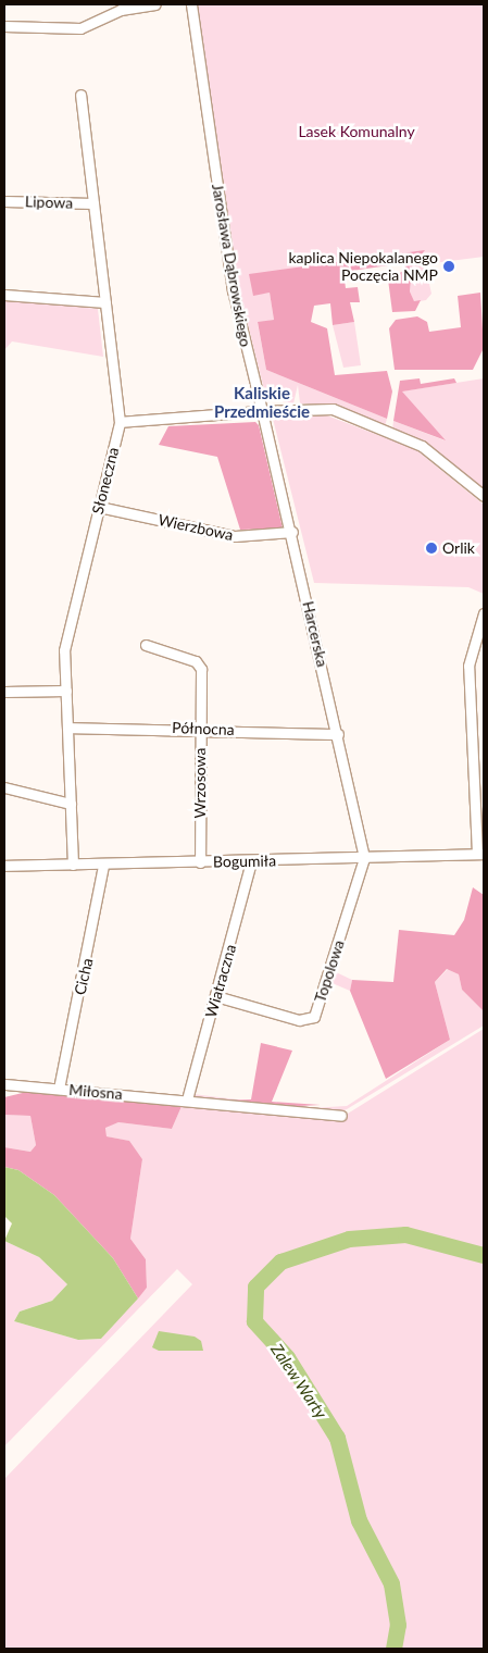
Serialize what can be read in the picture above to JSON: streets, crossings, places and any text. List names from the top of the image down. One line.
{"streets":{"street":["Lipowa","Jarosława Dąbrowskiego","Słoneczna","Wierzbowa","Harcerska","Północna","Wrzosowa","Bogumiła","Topolowa","Cicha","Wiatraczna","Miłosna"]},"crossings":[["Lipowa","Słoneczna"],["Jarosława Dąbrowskiego","Harcerska"],["Słoneczna","Wierzbowa"],["Słoneczna","Północna"],["Słoneczna","Bogumiła"],["Wierzbowa","Harcerska"],["Harcerska","Północna"],["Harcerska","Bogumiła"],["Harcerska","Topolowa"],["Północna","Wrzosowa"],["Wrzosowa","Bogumiła"],["Bogumiła","Topolowa"],["Bogumiła","Cicha"],["Bogumiła","Wiatraczna"],["Topolowa","Wiatraczna"],["Cicha","Miłosna"],["Wiatraczna","Miłosna"]],"districts":["Kaliskie Przedmieście"],"water":["Zalew Warty"],"parks":["Lasek Komunalny"],"places":["kaplica Niepokalanego Poczęcia NMP","Orlik"]}
